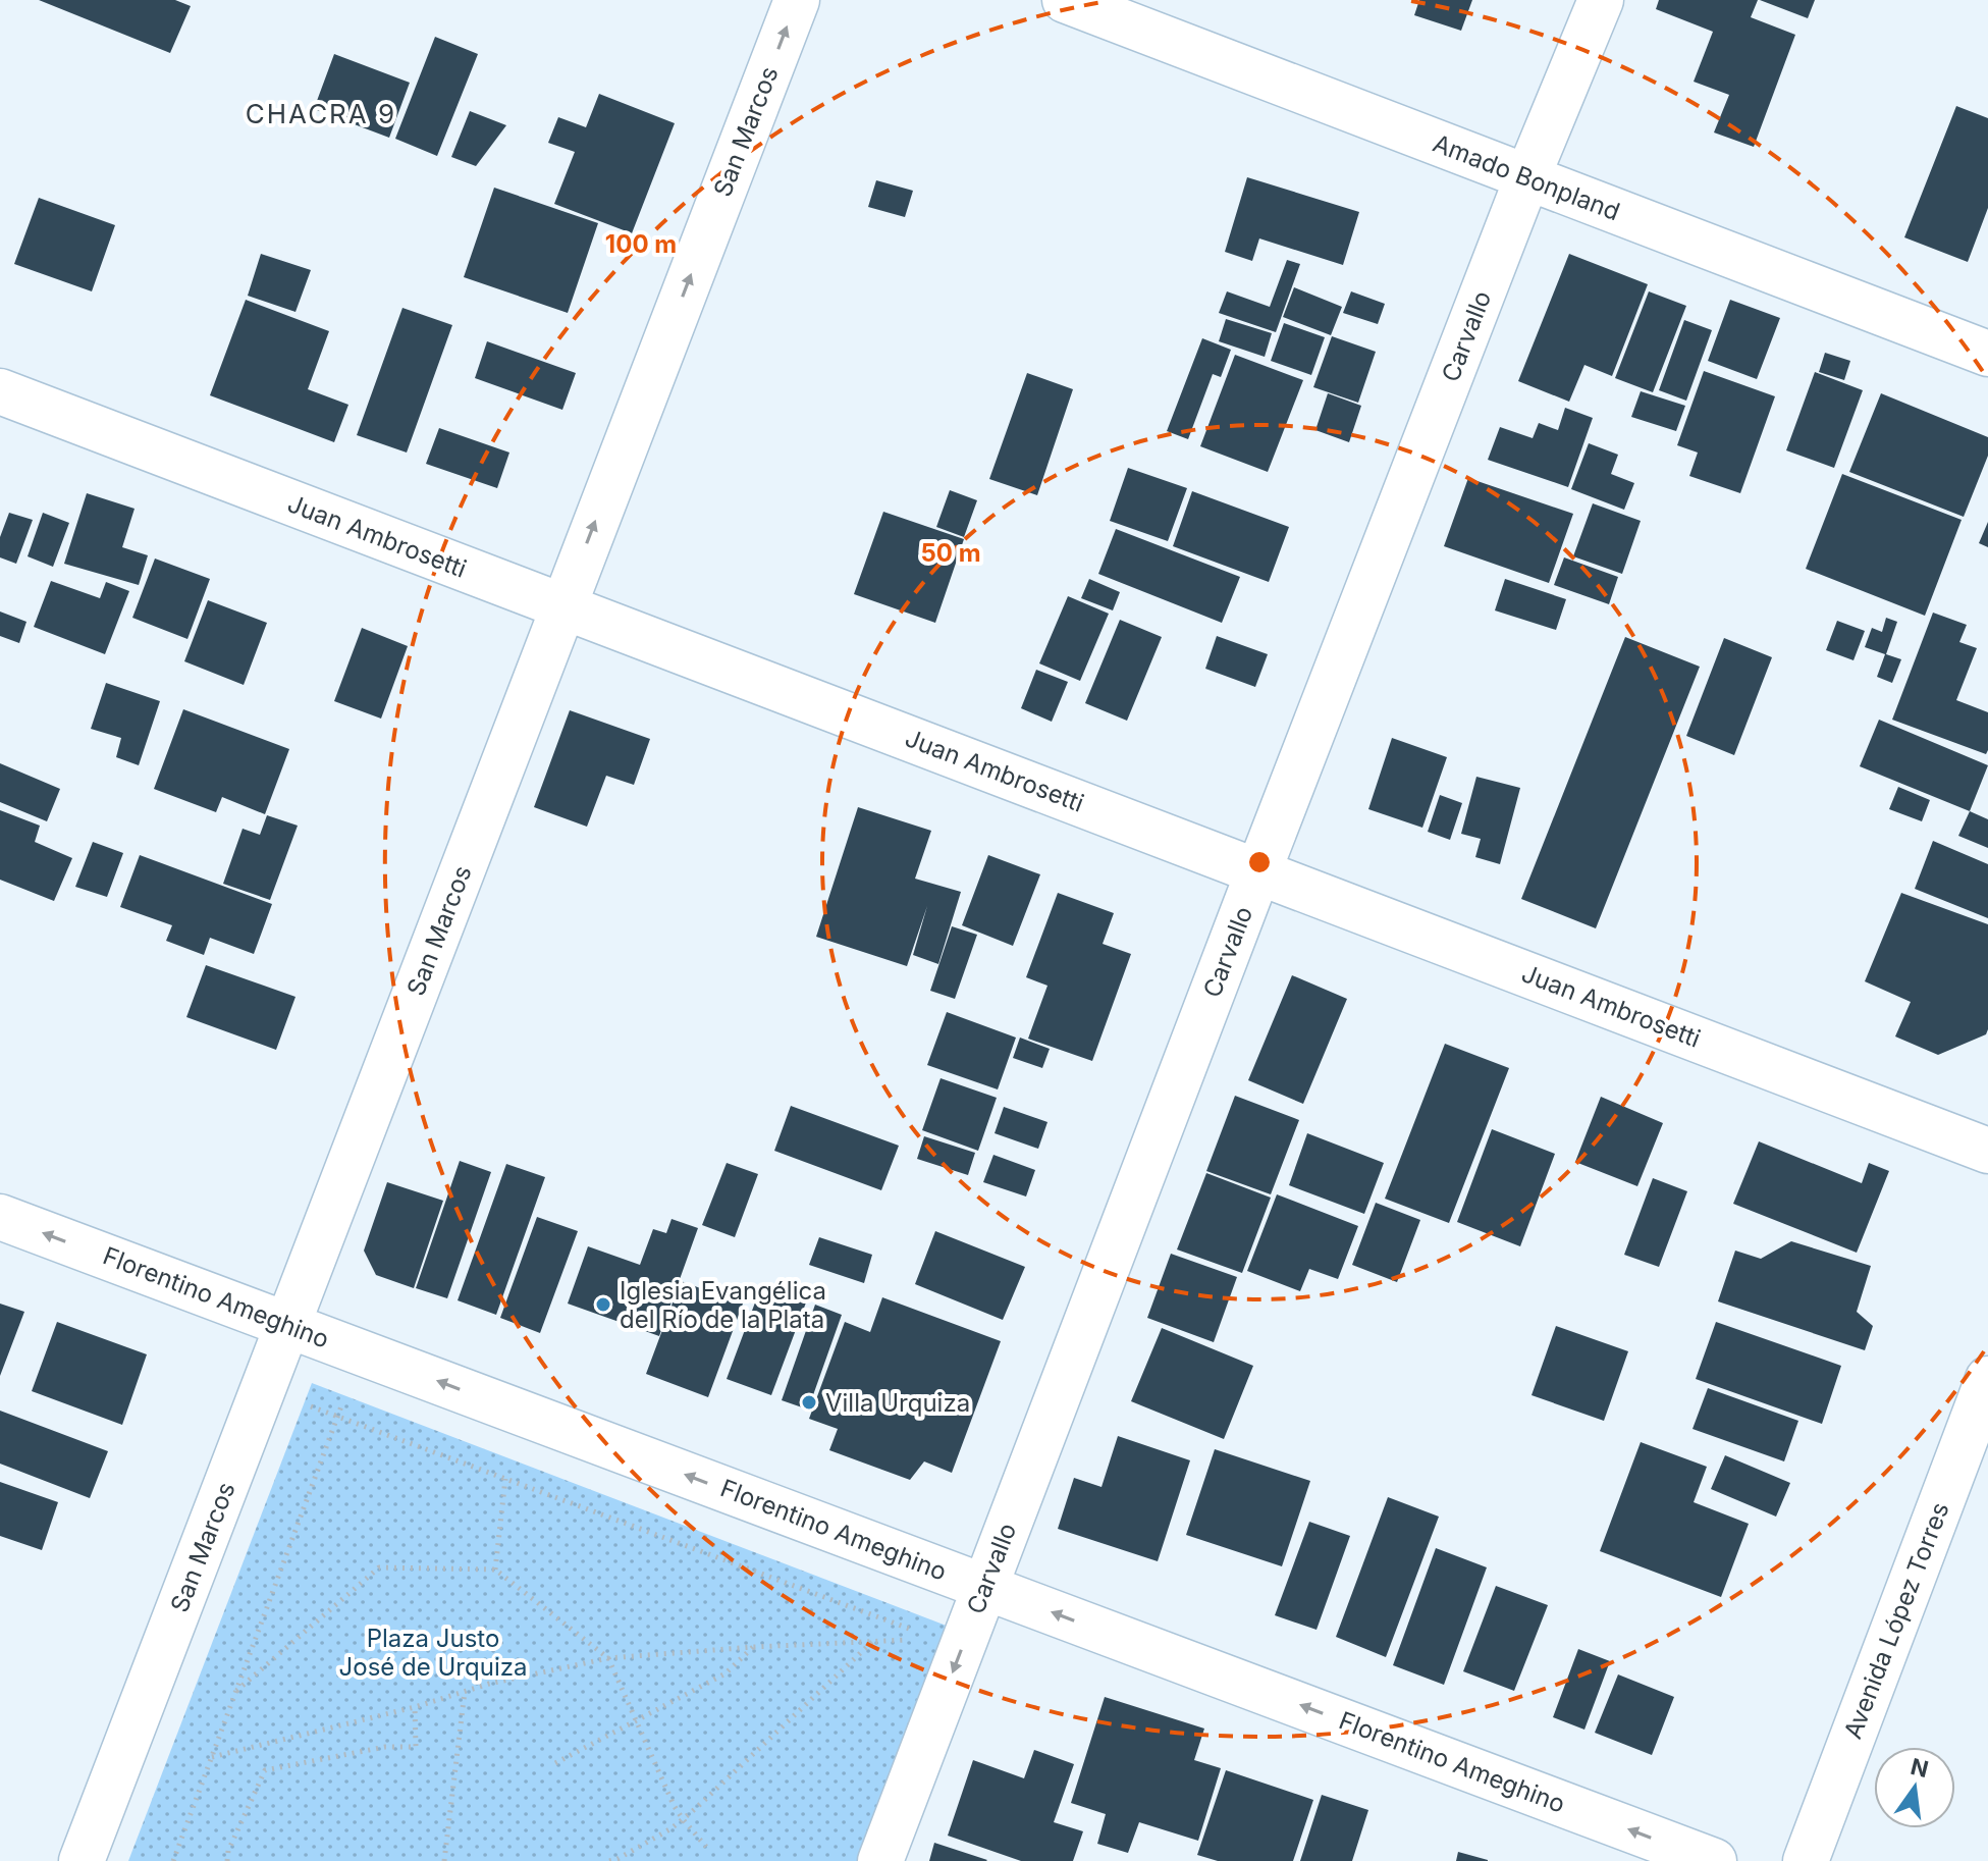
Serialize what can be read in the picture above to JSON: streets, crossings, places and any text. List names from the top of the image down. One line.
{"streets":{"street":["San Marcos","Amado Bonpland","Carvallo","Juan Ambrosetti","Florentino Ameghino","Avenida López Torres"]},"crossings":[["San Marcos","Juan Ambrosetti"],["San Marcos","Florentino Ameghino"],["Amado Bonpland","Carvallo"],["Carvallo","Juan Ambrosetti"],["Carvallo","Florentino Ameghino"]],"one_way":["Florentino Ameghino"],"districts":["CHACRA 9"],"parks":["Plaza Justo José de Urquiza"],"places":["Iglesia Evangélica del Río de la Plata","Villa Urquiza"],"north":"top","rings":["100 m","50 m"]}
